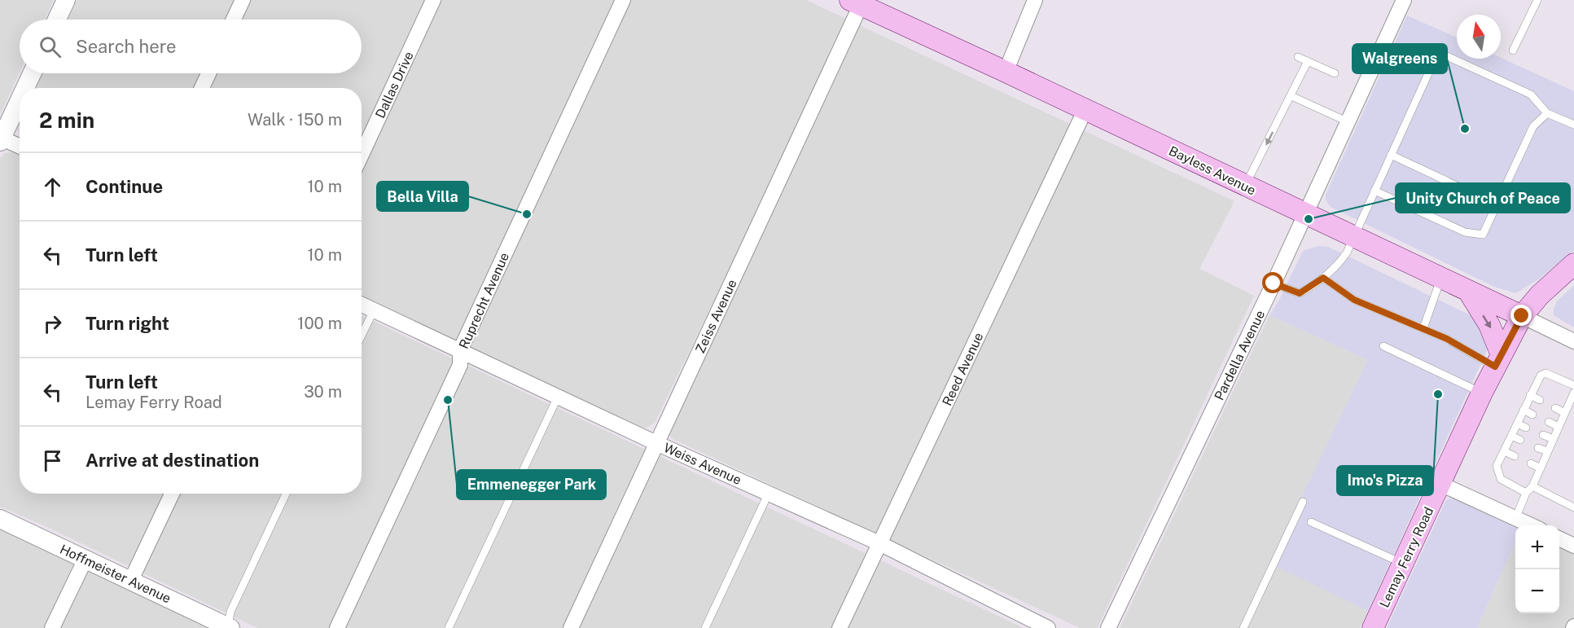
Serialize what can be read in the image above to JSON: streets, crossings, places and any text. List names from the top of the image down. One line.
{"streets":{"main road":["Bayless Avenue","Lemay Ferry Road"],"street":["Dallas Drive","Ruprecht Avenue","Zeiss Avenue","Pardella Avenue","Reed Avenue","Weiss Avenue","Hoffmeister Avenue"]},"crossings":[["Bayless Avenue","Zeiss Avenue"],["Bayless Avenue","Pardella Avenue"],["Bayless Avenue","Reed Avenue"],["Bayless Avenue","Lemay Ferry Road"],["Ruprecht Avenue","Weiss Avenue"],["Zeiss Avenue","Weiss Avenue"],["Reed Avenue","Weiss Avenue"]],"places":["Walgreens","Bella Villa","Unity Church of Peace","Imo's Pizza","Emmenegger Park"],"north":"top","page":{"search":"Search here","heading":["2 min","Walk · 150 m"],"list":[["Continue","10 m"],["Turn left","10 m"],["Turn right","100 m"],["Turn left","Lemay Ferry Road","30 m"],"Arrive at destination"],"map_buttons":["+","−"]}}
